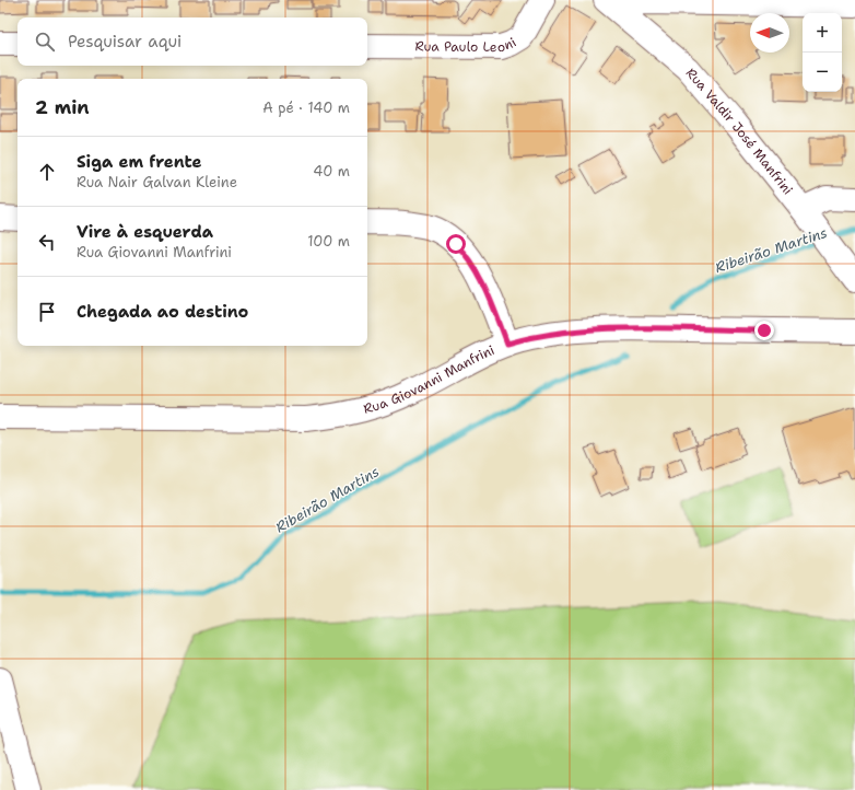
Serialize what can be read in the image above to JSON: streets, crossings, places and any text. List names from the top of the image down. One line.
{"streets":{"street":["Rua Paulo Leoni","Rua Valdir José Manfrini","Rua Giovanni Manfrini"]},"water":["Ribeirão Martins"],"north":"left","page":{"map_buttons":["+","−"],"search":"Pesquisar aqui","heading":["2 min","A pé · 140 m"],"list":[["Siga em frente","Rua Nair Galvan Kleine","40 m"],["Vire à esquerda","Rua Giovanni Manfrini","100 m"],"Chegada ao destino"]}}
